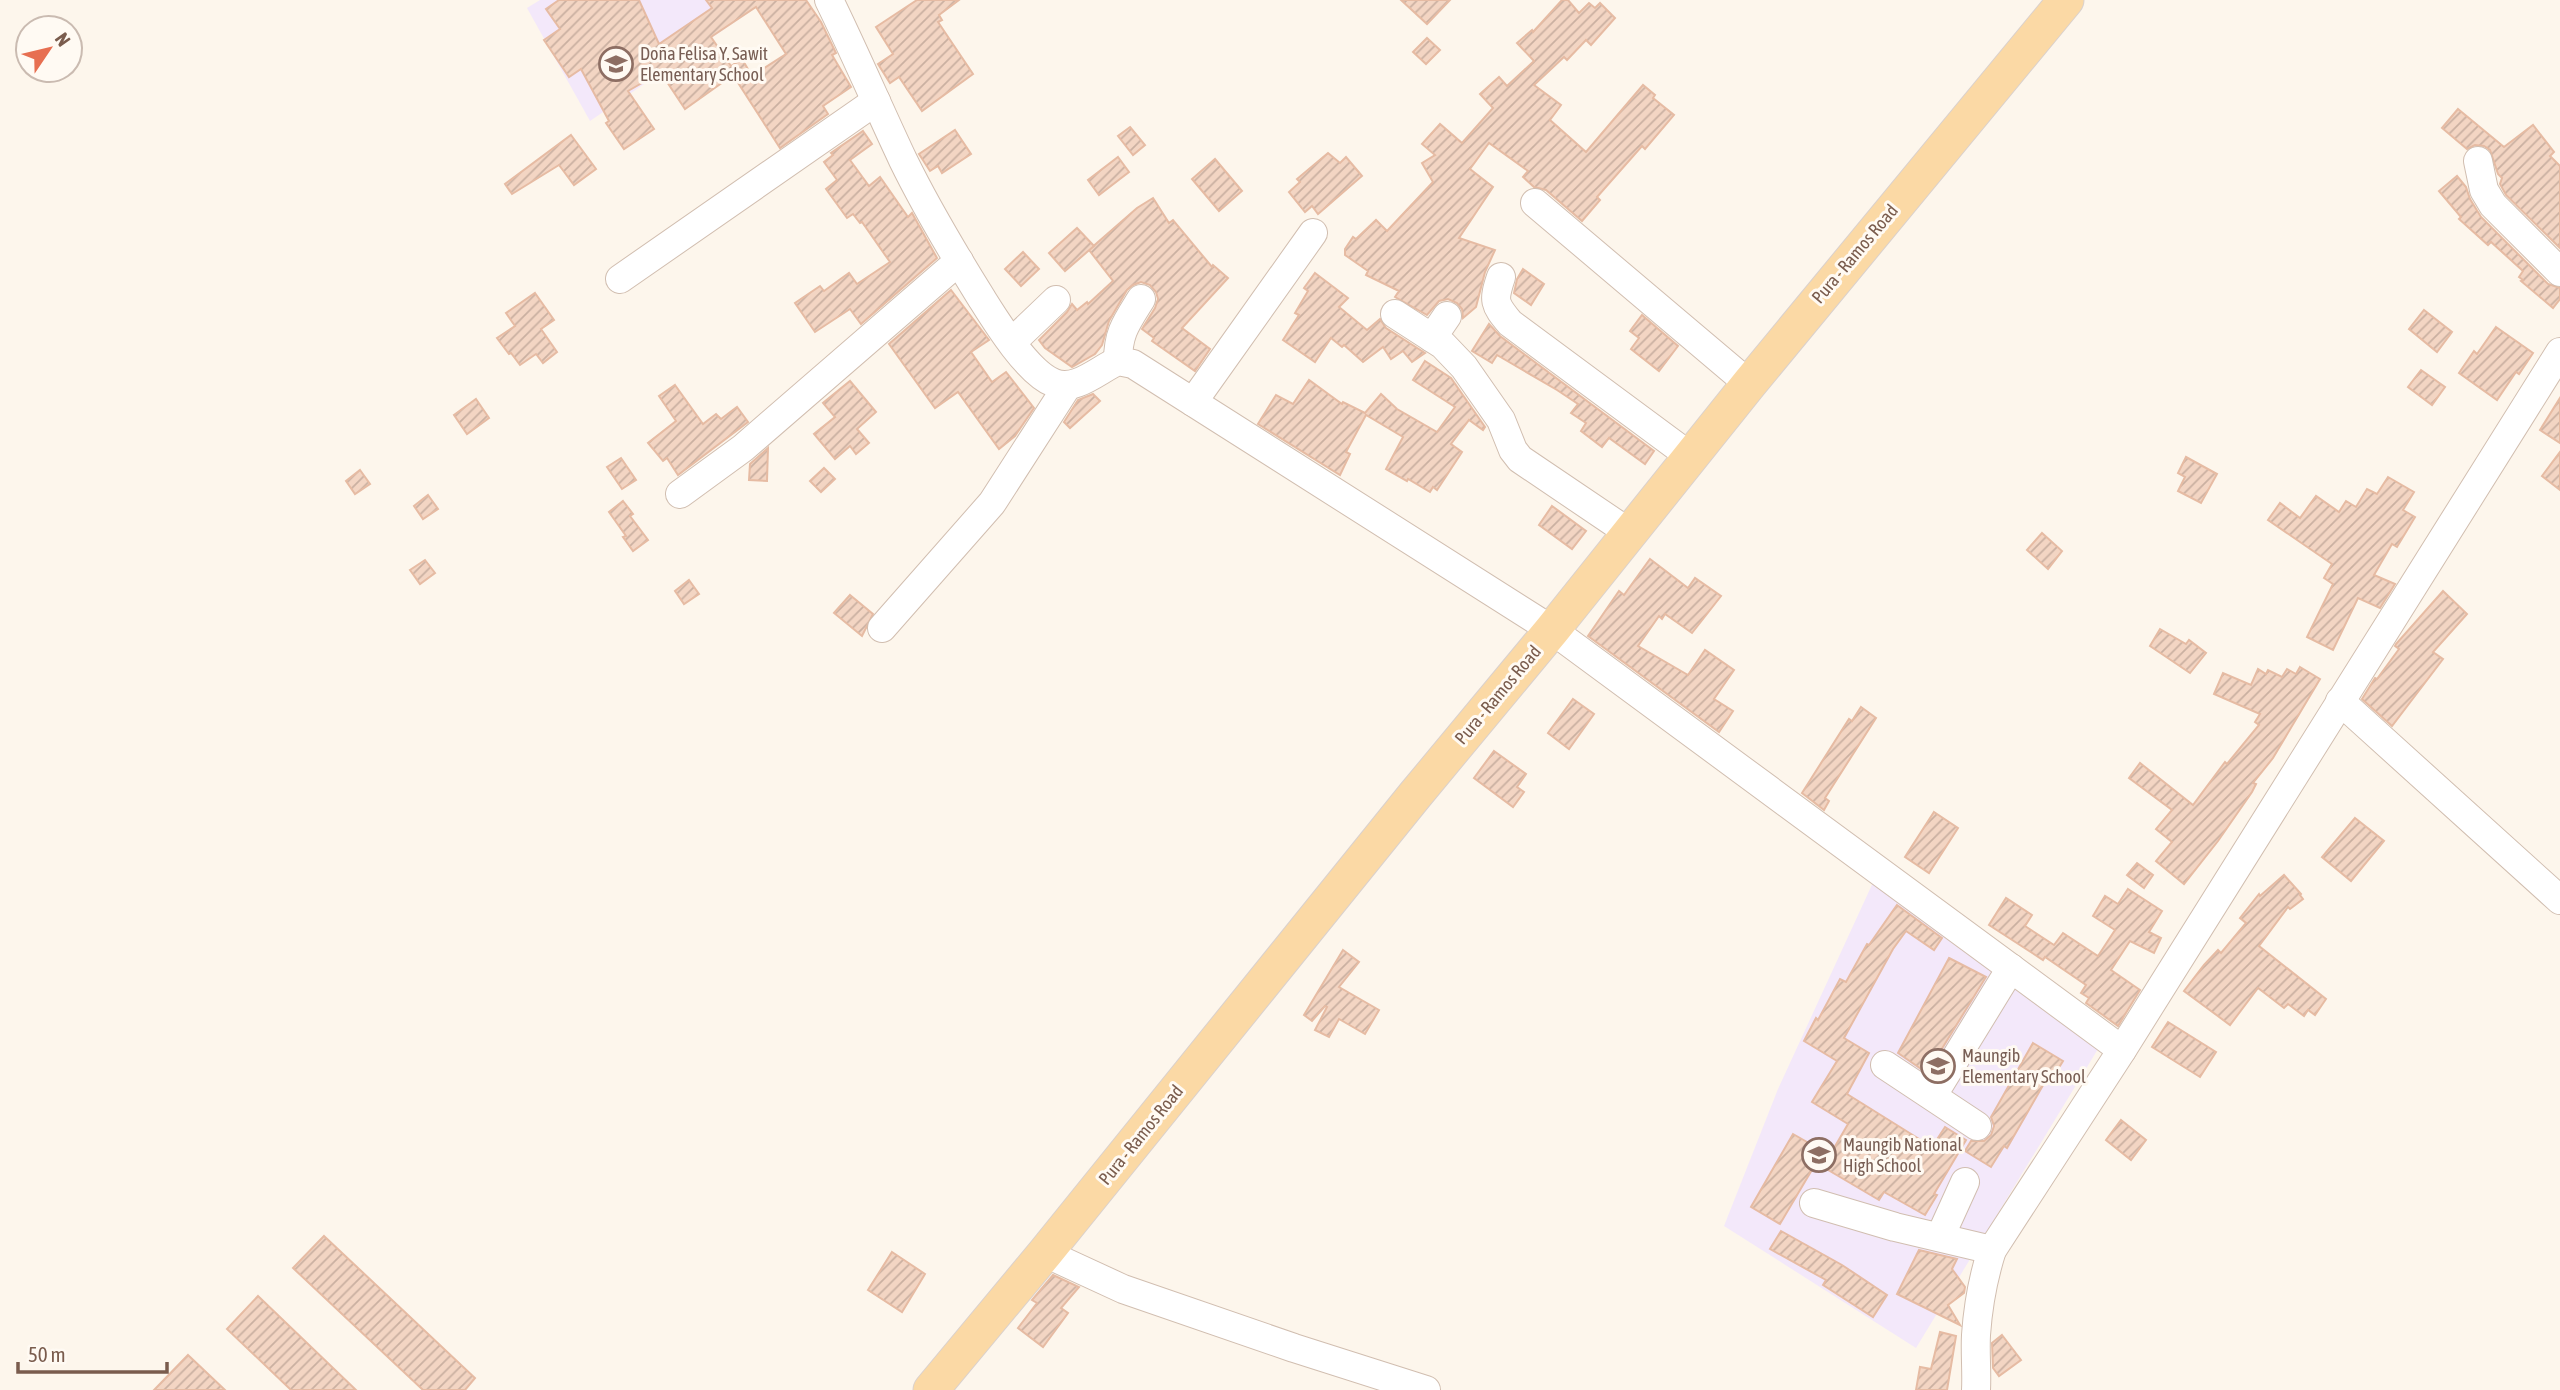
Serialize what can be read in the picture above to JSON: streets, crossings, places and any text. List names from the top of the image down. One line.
{"streets":{"main road":["Pura - Ramos Road"]},"places":{"school or university":["Doña Felisa Y. Sawit Elementary School","Maungib Elementary School","Maungib National High School"]},"scale_bar":"50 m","north":"top right"}
